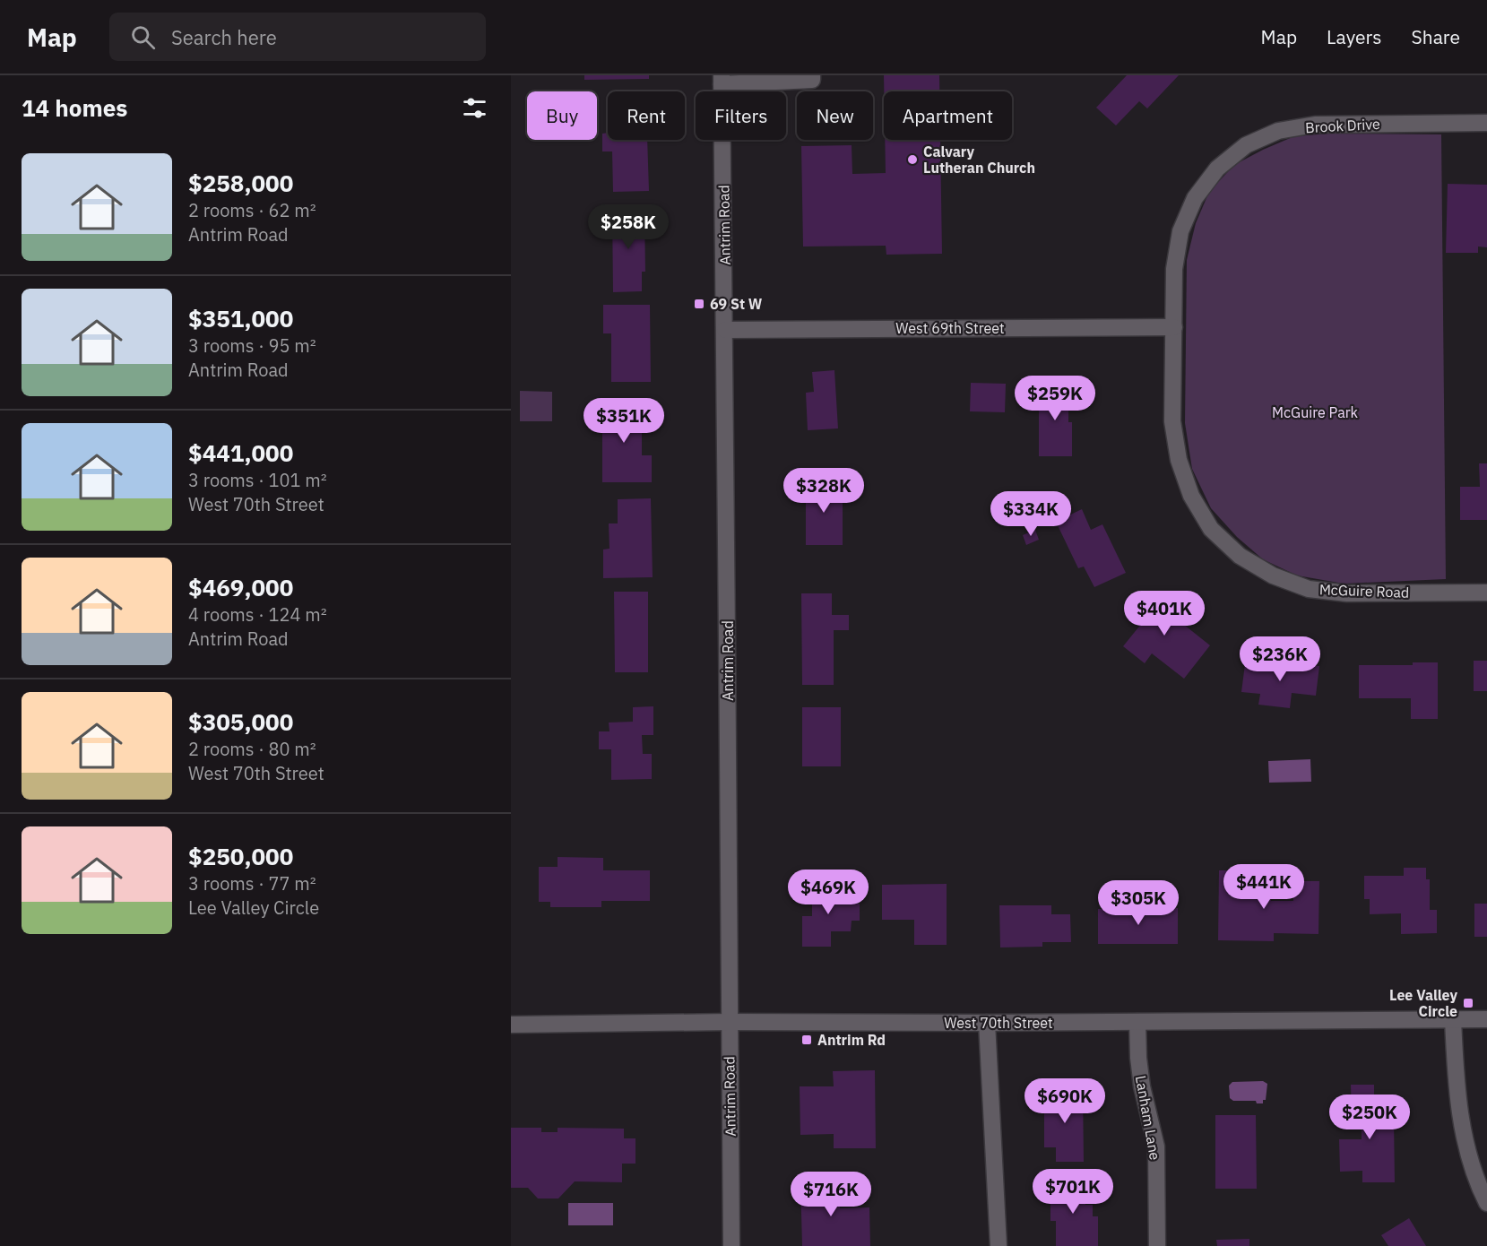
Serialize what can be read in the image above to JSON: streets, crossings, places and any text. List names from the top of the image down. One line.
{"streets":{"street":["Brook Drive","Antrim Road","West 69th Street","McGuire Road","West 70th Street","Lanham Lane"]},"crossings":[["Brook Drive","West 69th Street"],["Brook Drive","McGuire Road"],["Antrim Road","West 69th Street"],["Antrim Road","West 70th Street"],["West 69th Street","McGuire Road"],["West 70th Street","Lanham Lane"]],"parks":["McGuire Park"],"places":{"other":["Calvary Lutheran Church"],"transit":["69 St W","Lee Valley Circle","Antrim Rd"]},"page":{"header":"Map","search":"Search here","nav":["Map","Layers","Share"],"heading":"14 homes","chip":["Buy","Rent","Filters","New","Apartment"],"list":[{"name":"$258,000","note":"2 rooms · 62 m² · Antrim Road"},{"name":"$351,000","note":"3 rooms · 95 m² · Antrim Road"},{"name":"$441,000","note":"3 rooms · 101 m² · West 70th Street"},{"name":"$469,000","note":"4 rooms · 124 m² · Antrim Road"},{"name":"$305,000","note":"2 rooms · 80 m² · West 70th Street"},{"name":"$250,000","note":"3 rooms · 77 m² · Lee Valley Circle"}],"price":["$258K","$259K","$351K","$328K","$334K","$401K","$236K","$441K","$469K","$305K","$690K","$250K","$701K","$716K"]}}
